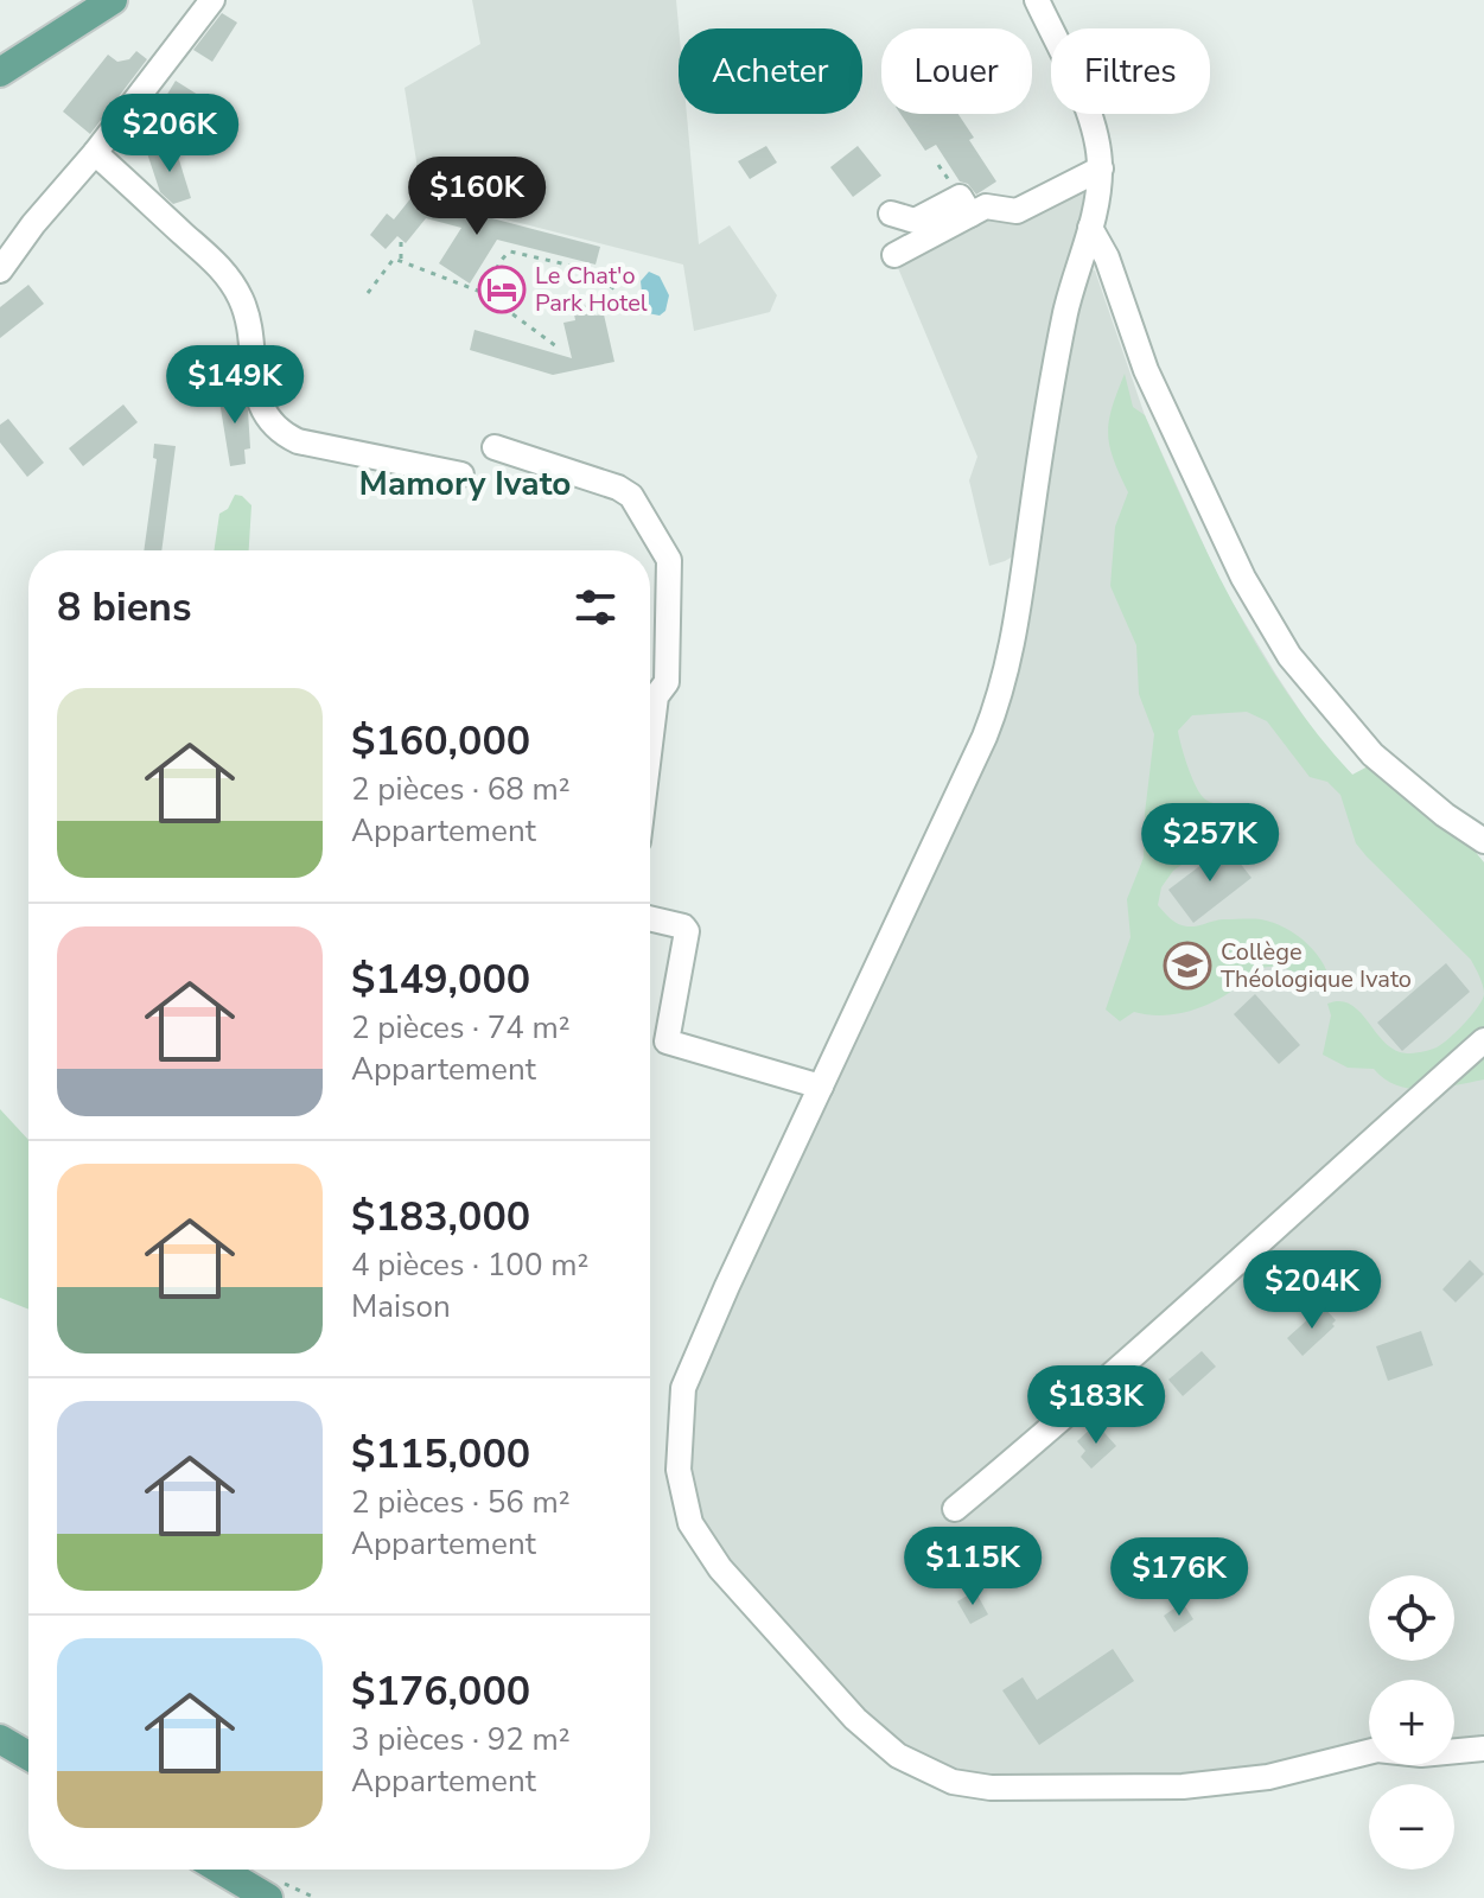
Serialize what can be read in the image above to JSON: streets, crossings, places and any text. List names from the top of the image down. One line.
{"districts":["Mamory Ivato"],"places":{"hotel":["Le Chat'o Park Hotel"],"school or university":["Collège Théologique Ivato"]},"page":{"chip":["Acheter","Louer","Filtres"],"price":["$206K","$160K","$149K","$257K","$204K","$183K","$115K","$176K"],"heading":"8 biens","list":[{"name":"$160,000","note":"2 pièces · 68 m² · Appartement"},{"name":"$149,000","note":"2 pièces · 74 m² · Appartement"},{"name":"$183,000","note":"4 pièces · 100 m² · Maison"},{"name":"$115,000","note":"2 pièces · 56 m² · Appartement"},{"name":"$176,000","note":"3 pièces · 92 m² · Appartement"}],"map_buttons":["+","−"]}}
